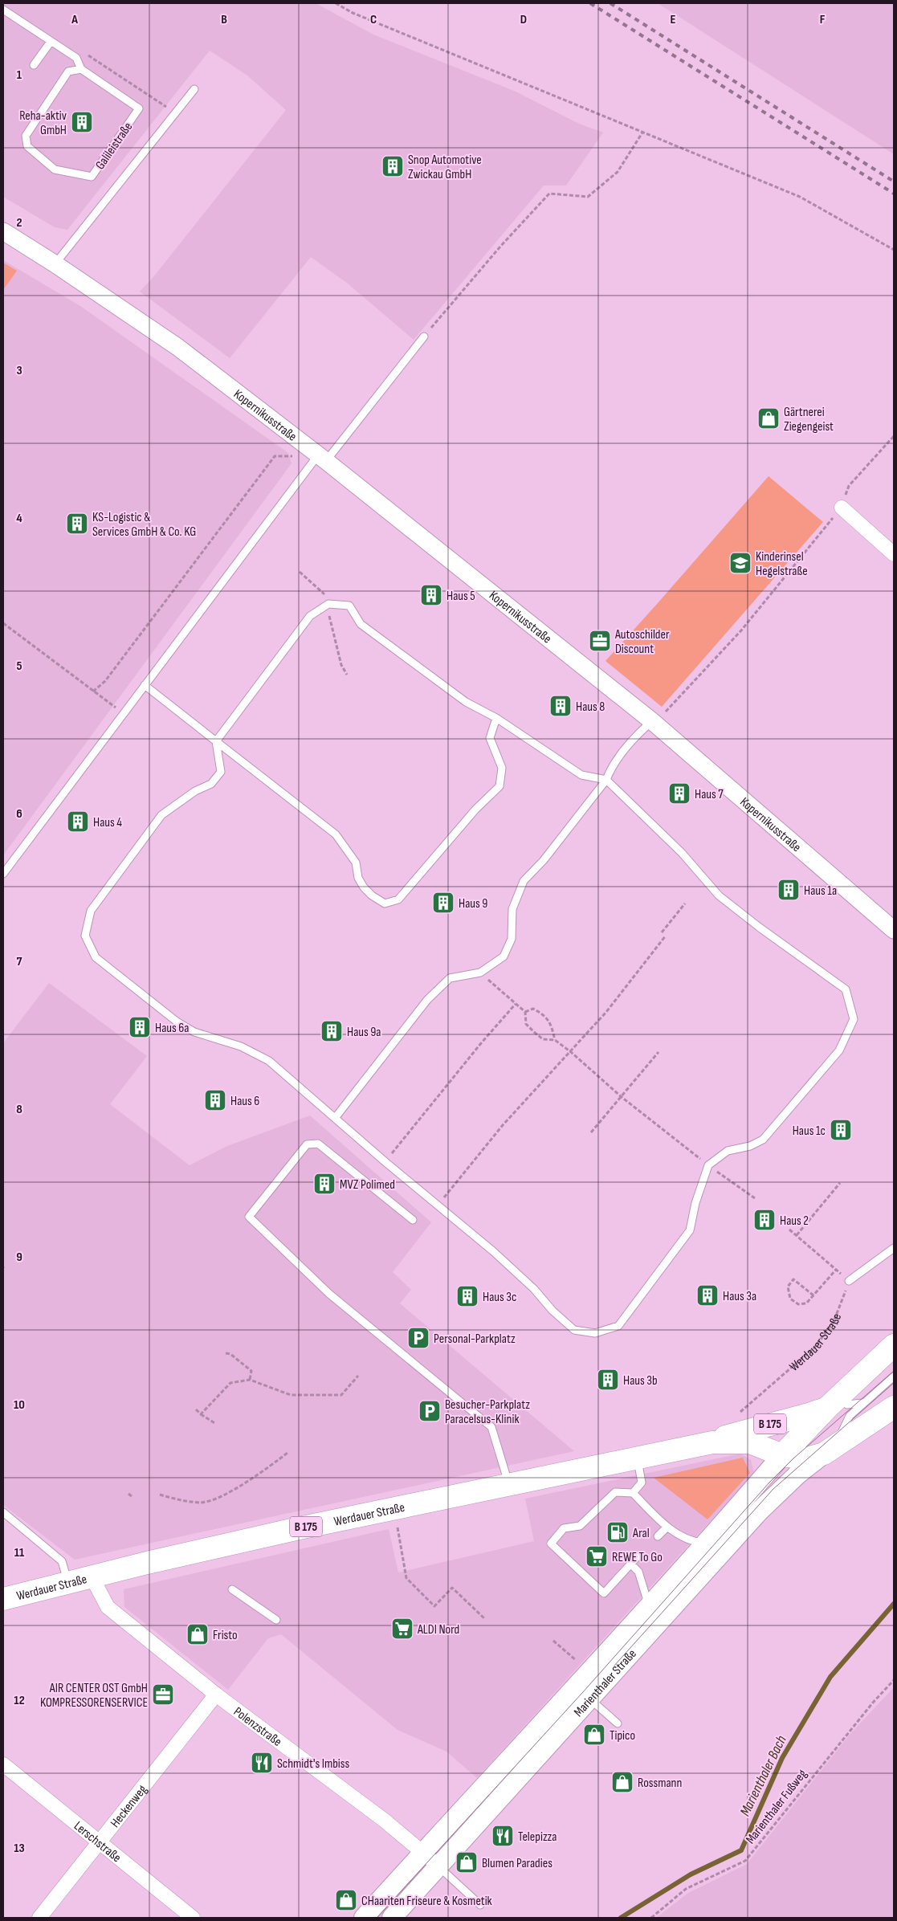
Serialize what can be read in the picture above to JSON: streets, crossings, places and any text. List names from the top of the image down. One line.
{"streets":{"main road":["Werdauer Straße","B 175","Marienthaler Straße"],"street":["Kopernikusstraße","Polenzstraße","Heckenweg","Lerschstraße"],"lane":["Galileistraße"],"path":["Marienthaler Fußweg"]},"crossings":[["Werdauer Straße","Marienthaler Straße"],["Werdauer Straße","Polenzstraße"],["Marienthaler Straße","Polenzstraße"],["Polenzstraße","Heckenweg"],["Heckenweg","Lerschstraße"]],"water":["Marienthaler Bach"],"places":{"building":["Reha-aktiv GmbH","Snop Automotive Zwickau GmbH","KS-Logistic & Services GmbH & Co. KG","Haus 5","Haus 8","Haus 7","Haus 4","Haus 1a","Haus 9","Haus 6a","Haus 9a","Haus 6","Haus 1c","MVZ Polimed","Haus 2","Haus 3a","Haus 3c","Haus 3b"],"shop":["Gärtnerei Ziegengeist","Fristo","Tipico","Rossmann","Blumen Paradies","CHaariten Friseure & Kosmetik"],"school or university":["Kinderinsel Hegelstraße"],"office":["Autoschilder Discount","AIR CENTER OST GmbH KOMPRESSORENSERVICE"],"parking":["Personal-Parkplatz","Besucher-Parkplatz Paracelsus-Klinik"],"fuel station":["Aral"],"supermarket":["REWE To Go","ALDI Nord"],"restaurant":["Schmidt's Imbiss","Telepizza"]},"grid":{"columns":["A","B","C","D","E","F"],"rows":["1","2","3","4","5","6","7","8","9","10","11","12","13"]}}
